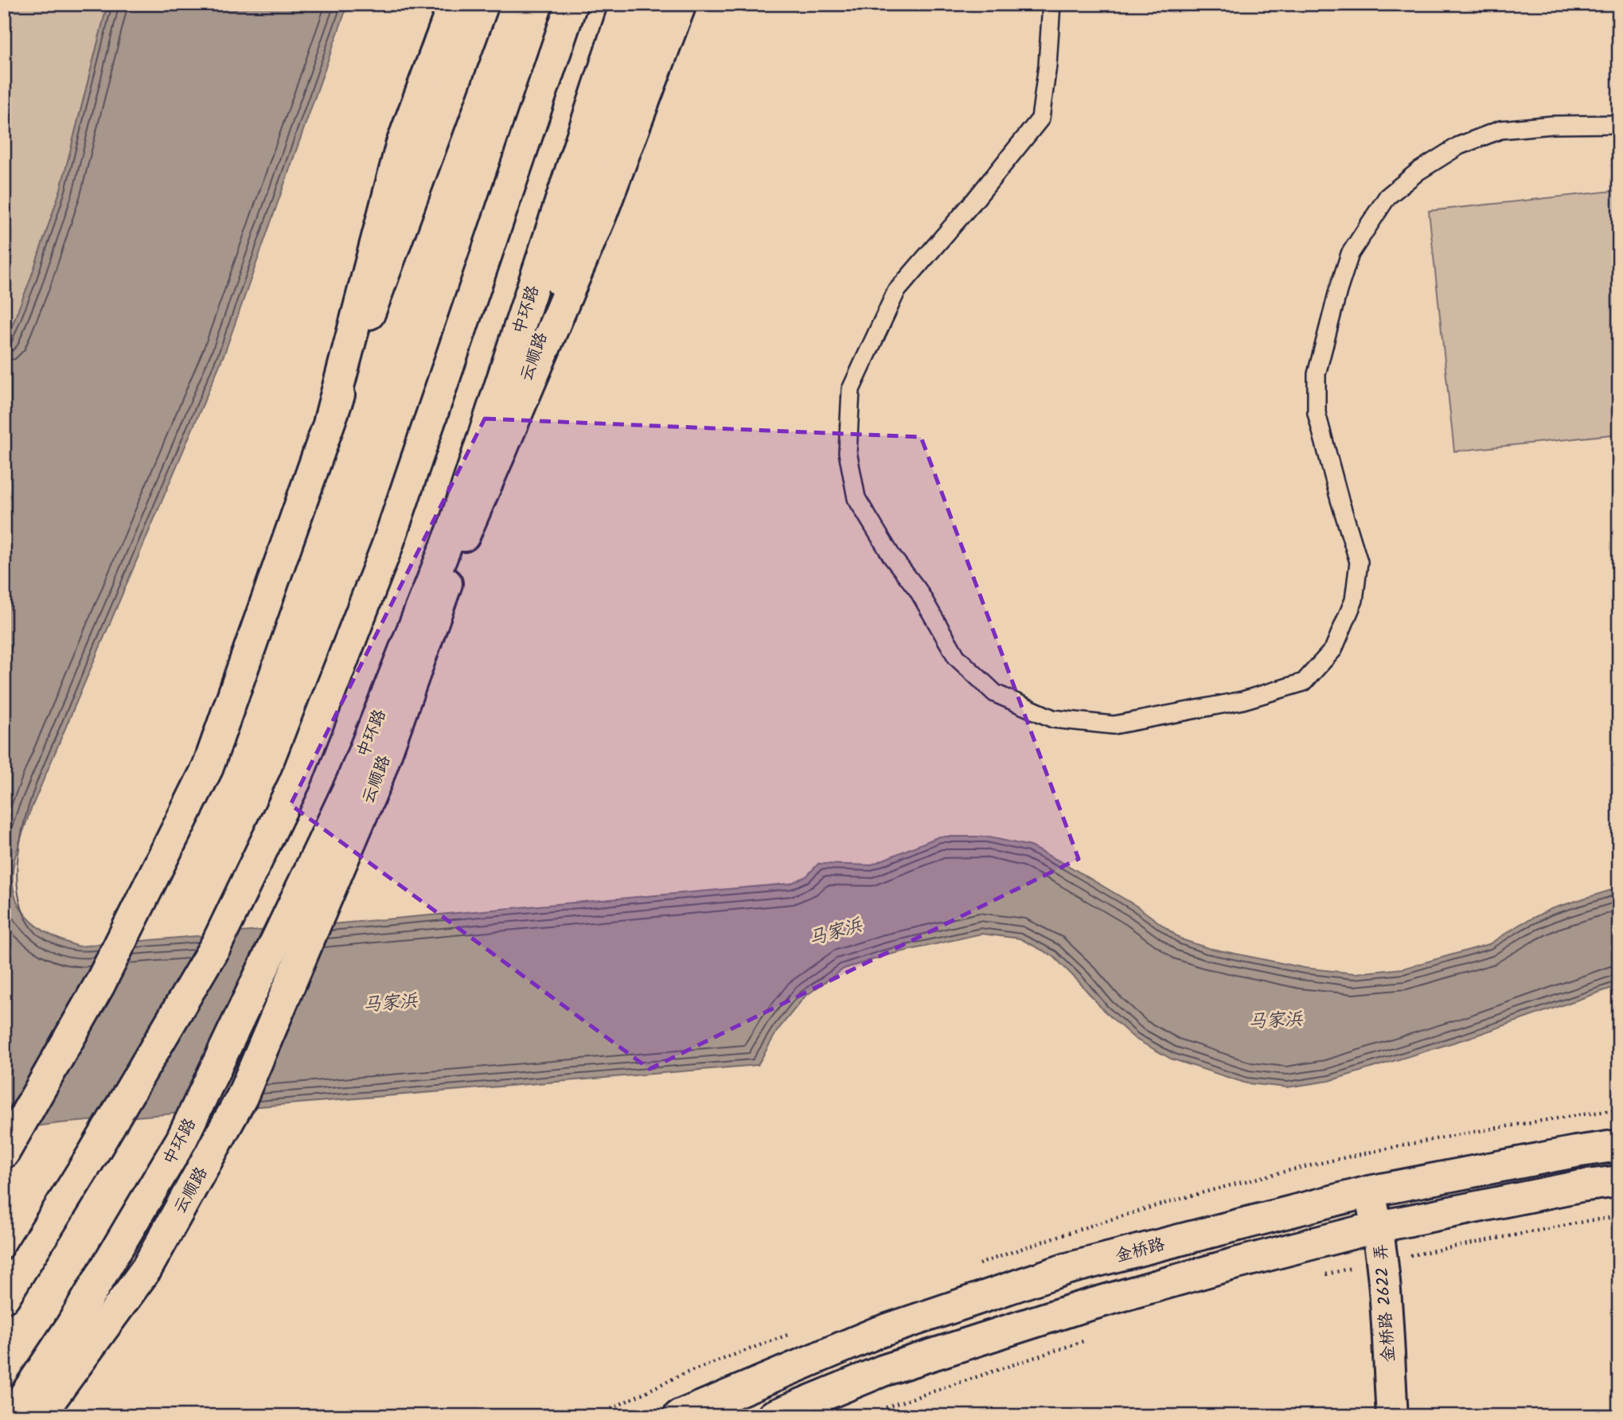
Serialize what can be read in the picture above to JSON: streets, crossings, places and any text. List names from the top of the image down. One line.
{"streets":{"main road":["中环路","云顺路","金桥路","金桥路 2622 弄"]},"crossings":[["金桥路","金桥路 2622 弄"]],"water":["马家浜"]}
